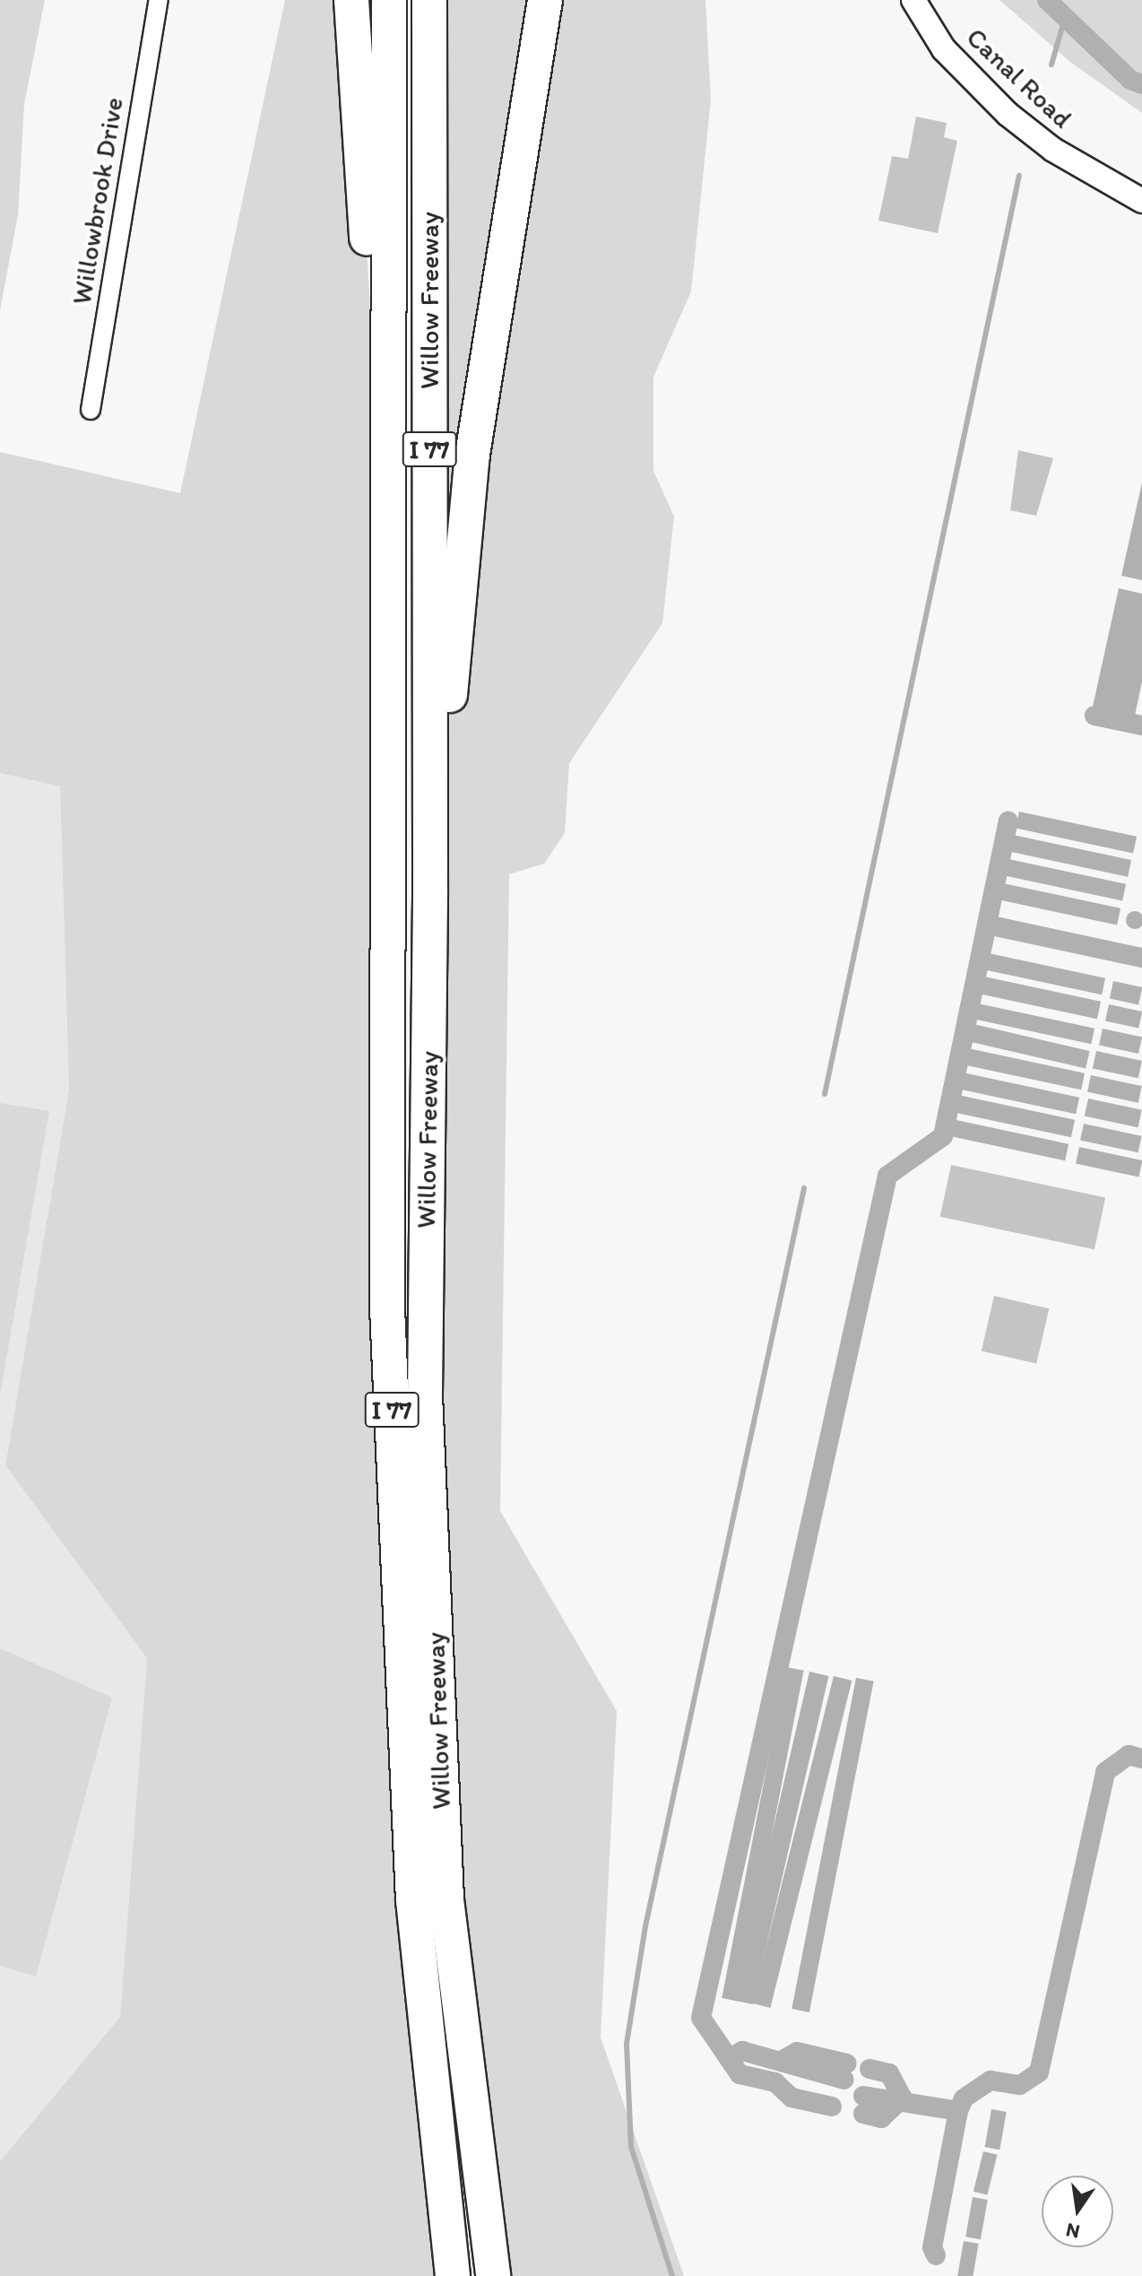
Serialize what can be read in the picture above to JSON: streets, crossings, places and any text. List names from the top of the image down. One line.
{"streets":{"highway":["Willow Freeway","I 77"],"street":["Canal Road","Willowbrook Drive"]},"north":"bottom"}
